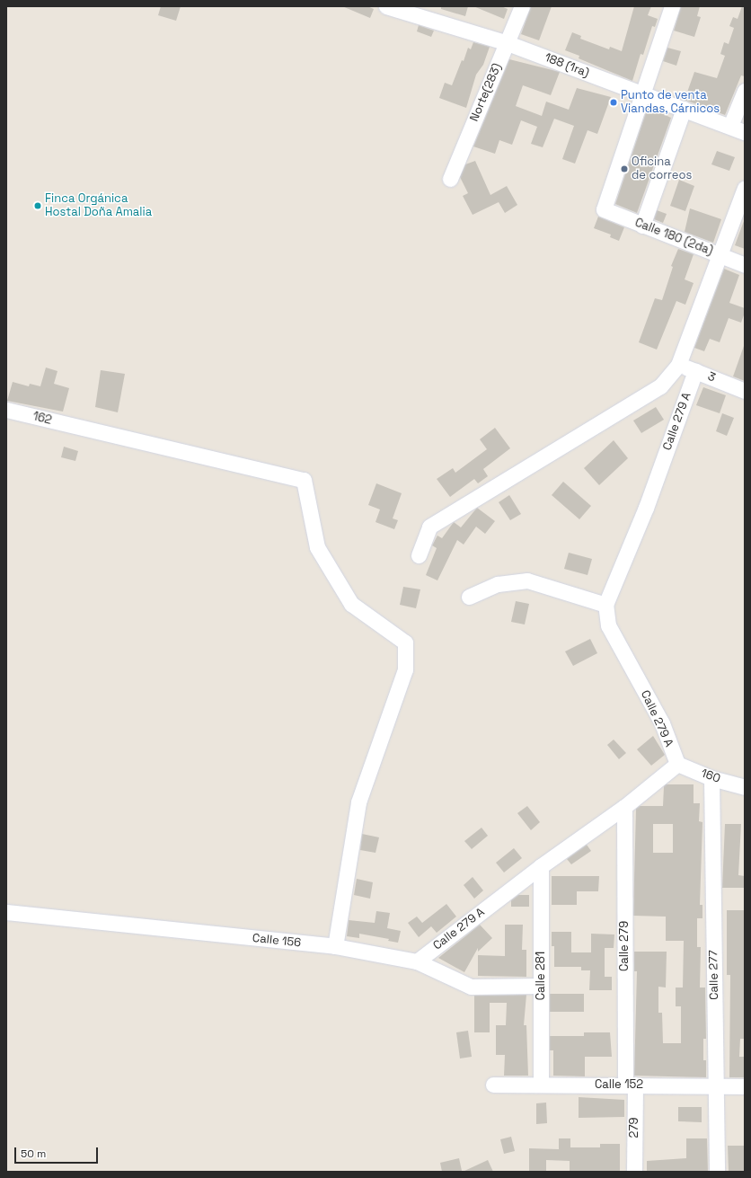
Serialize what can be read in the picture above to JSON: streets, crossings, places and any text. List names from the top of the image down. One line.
{"streets":{"street":["188 (1ra)","Norte(283)","Calle 180 (2da)","3","162","Calle 279 A","160","Calle 156","Calle 279","Calle 277","Calle 281","Calle 152","279"]},"crossings":[["188 (1ra)","Norte(283)"],["188 (1ra)","Calle 180 (2da)"],["3","Calle 279 A"],["162","Calle 156"],["Calle 279 A","160"],["Calle 279 A","Calle 156"],["Calle 279 A","Calle 279"],["Calle 279 A","Calle 281"],["160","Calle 277"],["Calle 156","Calle 281"],["Calle 279","Calle 152"],["Calle 279","279"],["Calle 277","Calle 152"],["Calle 281","Calle 152"],["Calle 152","279"]],"places":["Punto de venta Viandas, Cárnicos","Oficina de correos","Finca Orgánica Hostal Doña Amalia"],"scale_bar":"50 m"}
